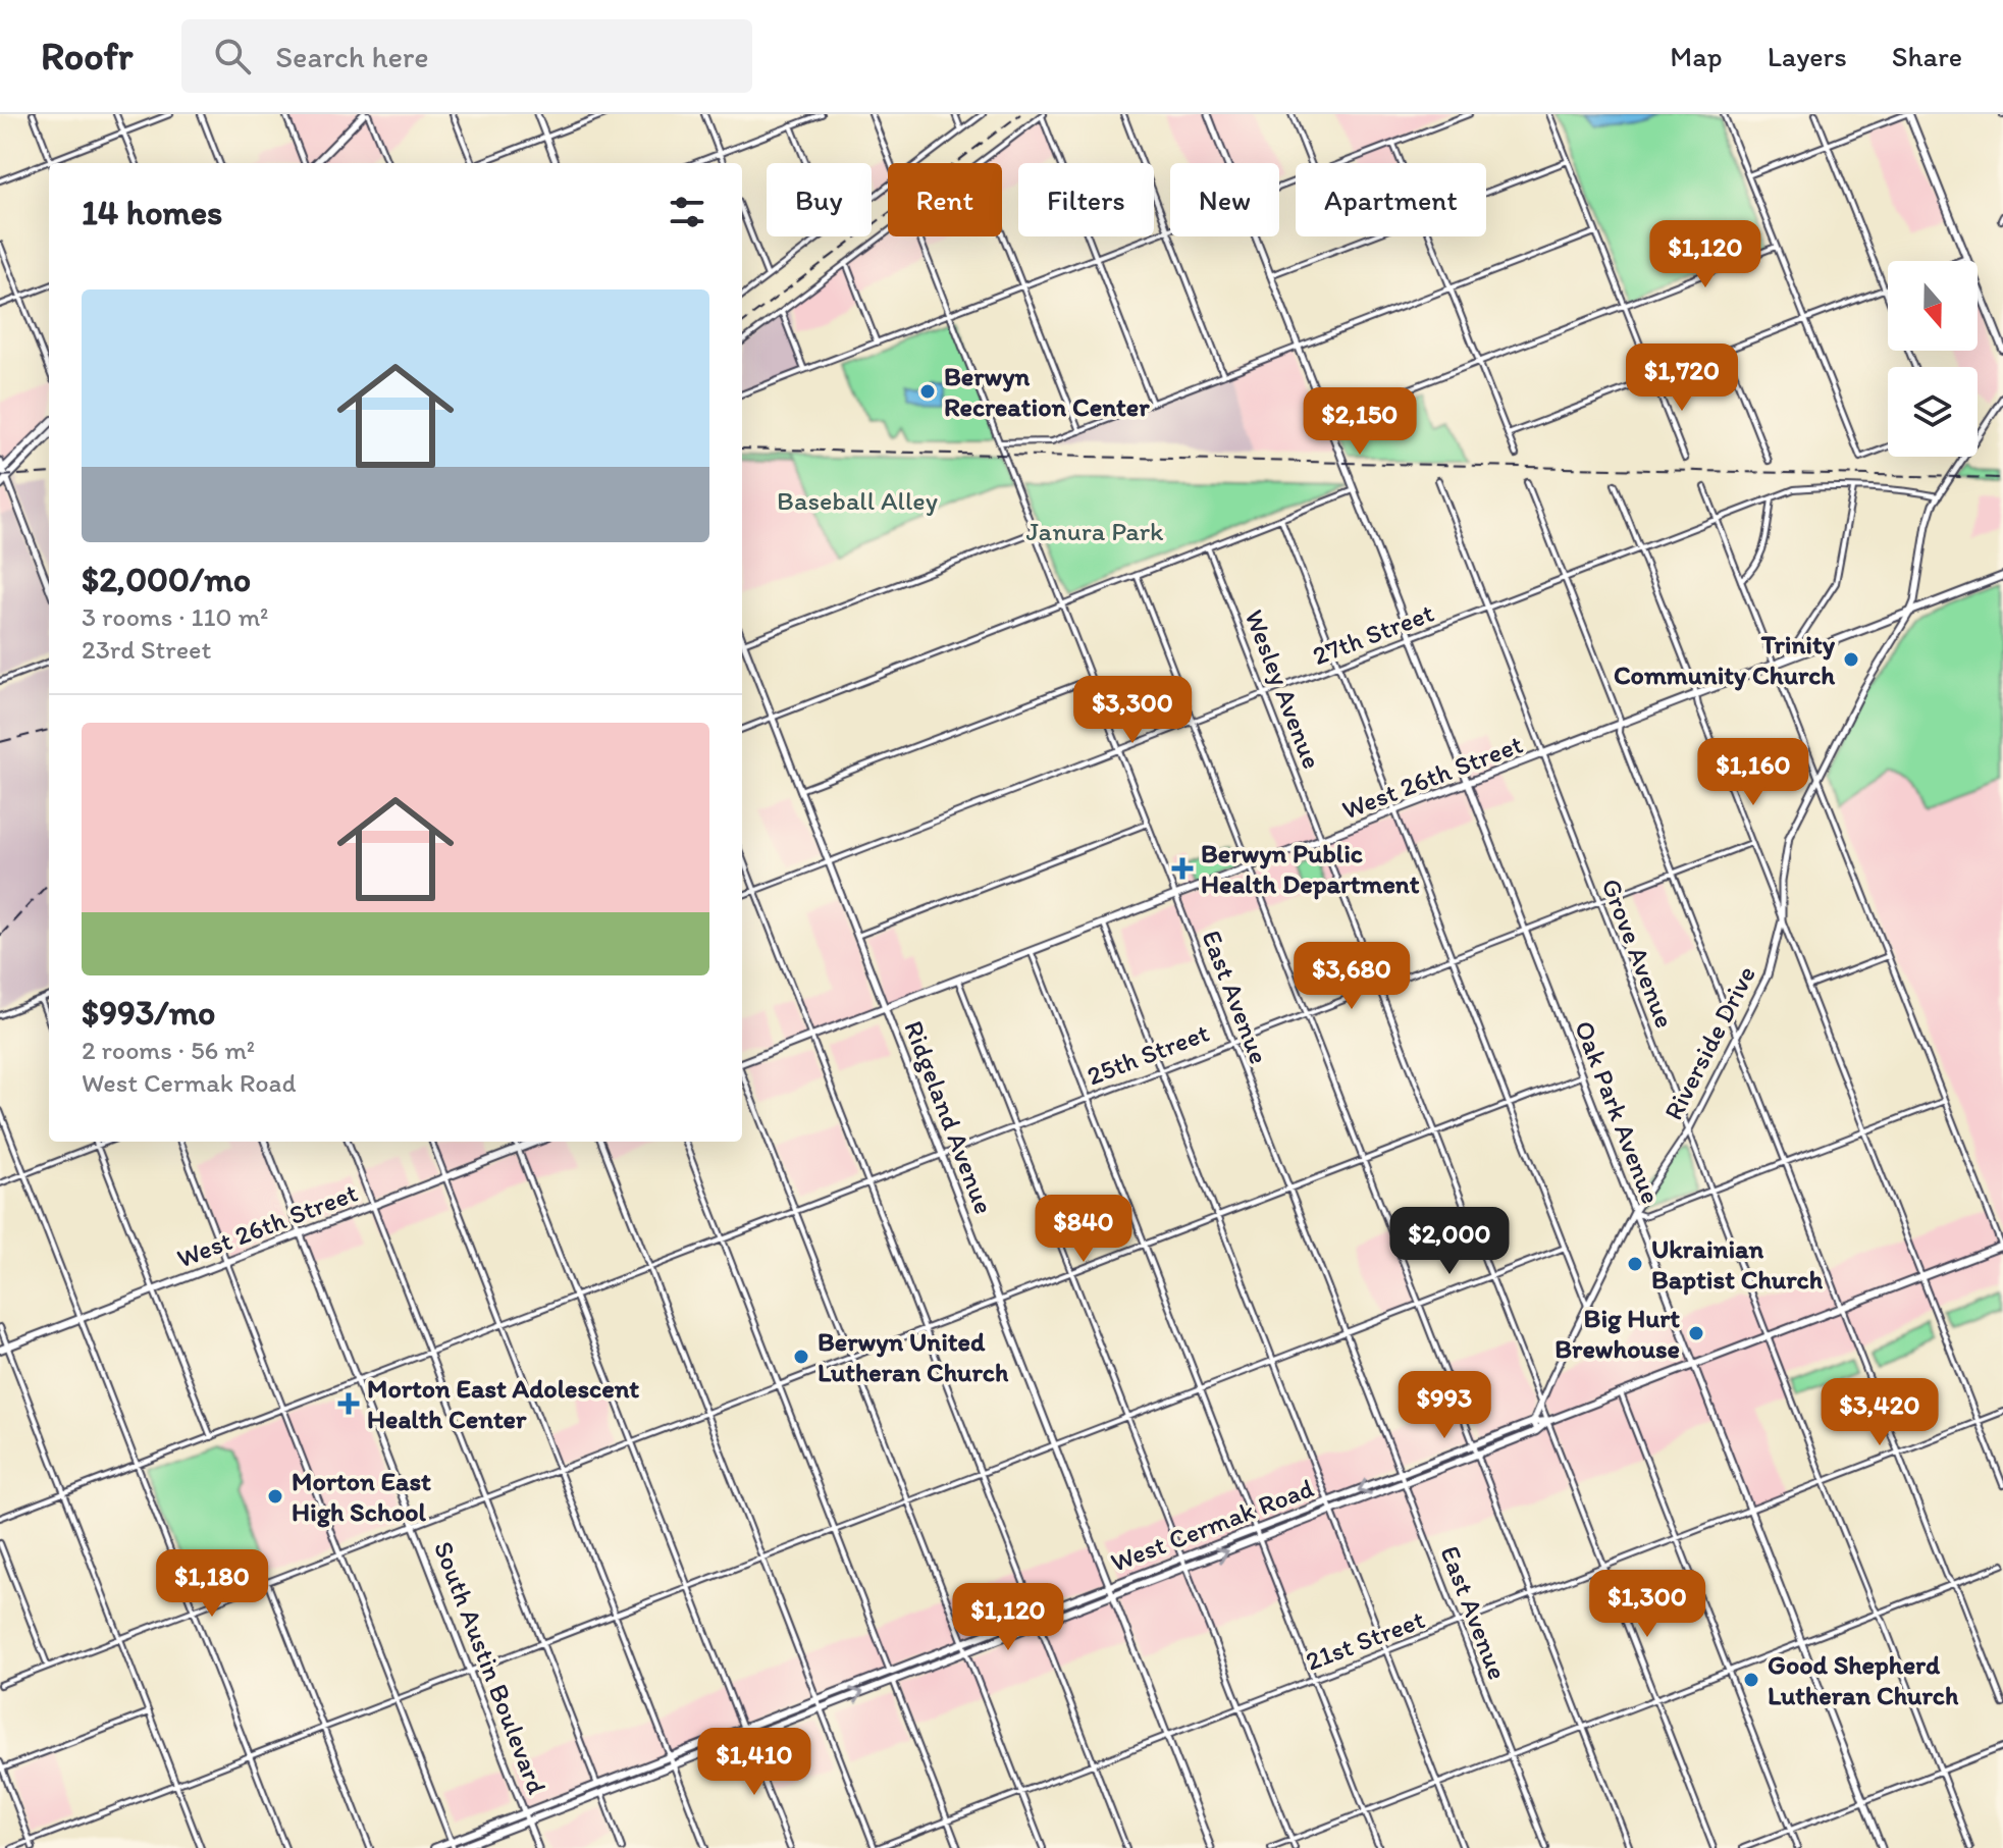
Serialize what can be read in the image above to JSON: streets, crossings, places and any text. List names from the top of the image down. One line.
{"streets":{"main road":["West 26th Street","West Cermak Road"],"street":["27th Street","Wesley Avenue","Grove Avenue","East Avenue","Riverside Drive","25th Street","Oak Park Avenue","Ridgeland Avenue","21st Street","South Austin Boulevard"]},"crossings":[["27th Street","Wesley Avenue"],["27th Street","Grove Avenue"],["27th Street","East Avenue"],["27th Street","Riverside Drive"],["27th Street","Oak Park Avenue"],["27th Street","Ridgeland Avenue"],["Wesley Avenue","West 26th Street"],["Wesley Avenue","Riverside Drive"],["Wesley Avenue","25th Street"],["Wesley Avenue","West Cermak Road"],["Wesley Avenue","21st Street"],["West 26th Street","Grove Avenue"],["West 26th Street","East Avenue"],["West 26th Street","Riverside Drive"],["West 26th Street","Oak Park Avenue"],["West 26th Street","Ridgeland Avenue"],["West 26th Street","South Austin Boulevard"],["Grove Avenue","Riverside Drive"],["Grove Avenue","25th Street"],["Grove Avenue","West Cermak Road"],["Grove Avenue","21st Street"],["East Avenue","25th Street"],["East Avenue","West Cermak Road"],["East Avenue","21st Street"],["Riverside Drive","Oak Park Avenue"],["Riverside Drive","West Cermak Road"],["25th Street","Oak Park Avenue"],["25th Street","Ridgeland Avenue"],["25th Street","South Austin Boulevard"],["Oak Park Avenue","West Cermak Road"],["Oak Park Avenue","21st Street"],["Ridgeland Avenue","West Cermak Road"],["Ridgeland Avenue","21st Street"],["West Cermak Road","South Austin Boulevard"]],"parks":["Baseball Alley","Janura Park"],"places":{"other":["Berwyn Recreation Center","Trinity Community Church","Ukrainian Baptist Church","Big Hurt Brewhouse","Berwyn United Lutheran Church","Morton East High School","Good Shepherd Lutheran Church"],"health":["Berwyn Public Health Department","Morton East Adolescent Health Center"]},"north":"bottom","page":{"header":"Roofr","search":"Search here","nav":["Map","Layers","Share"],"chip":["Buy","Rent","Filters","New","Apartment"],"heading":"14 homes","price":["$1,120","$1,720","$2,150","$3,300","$1,160","$3,680","$840","$2,000","$993","$3,420","$1,180","$1,300","$1,120","$1,410"],"list":[{"name":"$2,000/mo","note":"3 rooms · 110 m² · 23rd Street"},{"name":"$993/mo","note":"2 rooms · 56 m² · West Cermak Road"}]}}
